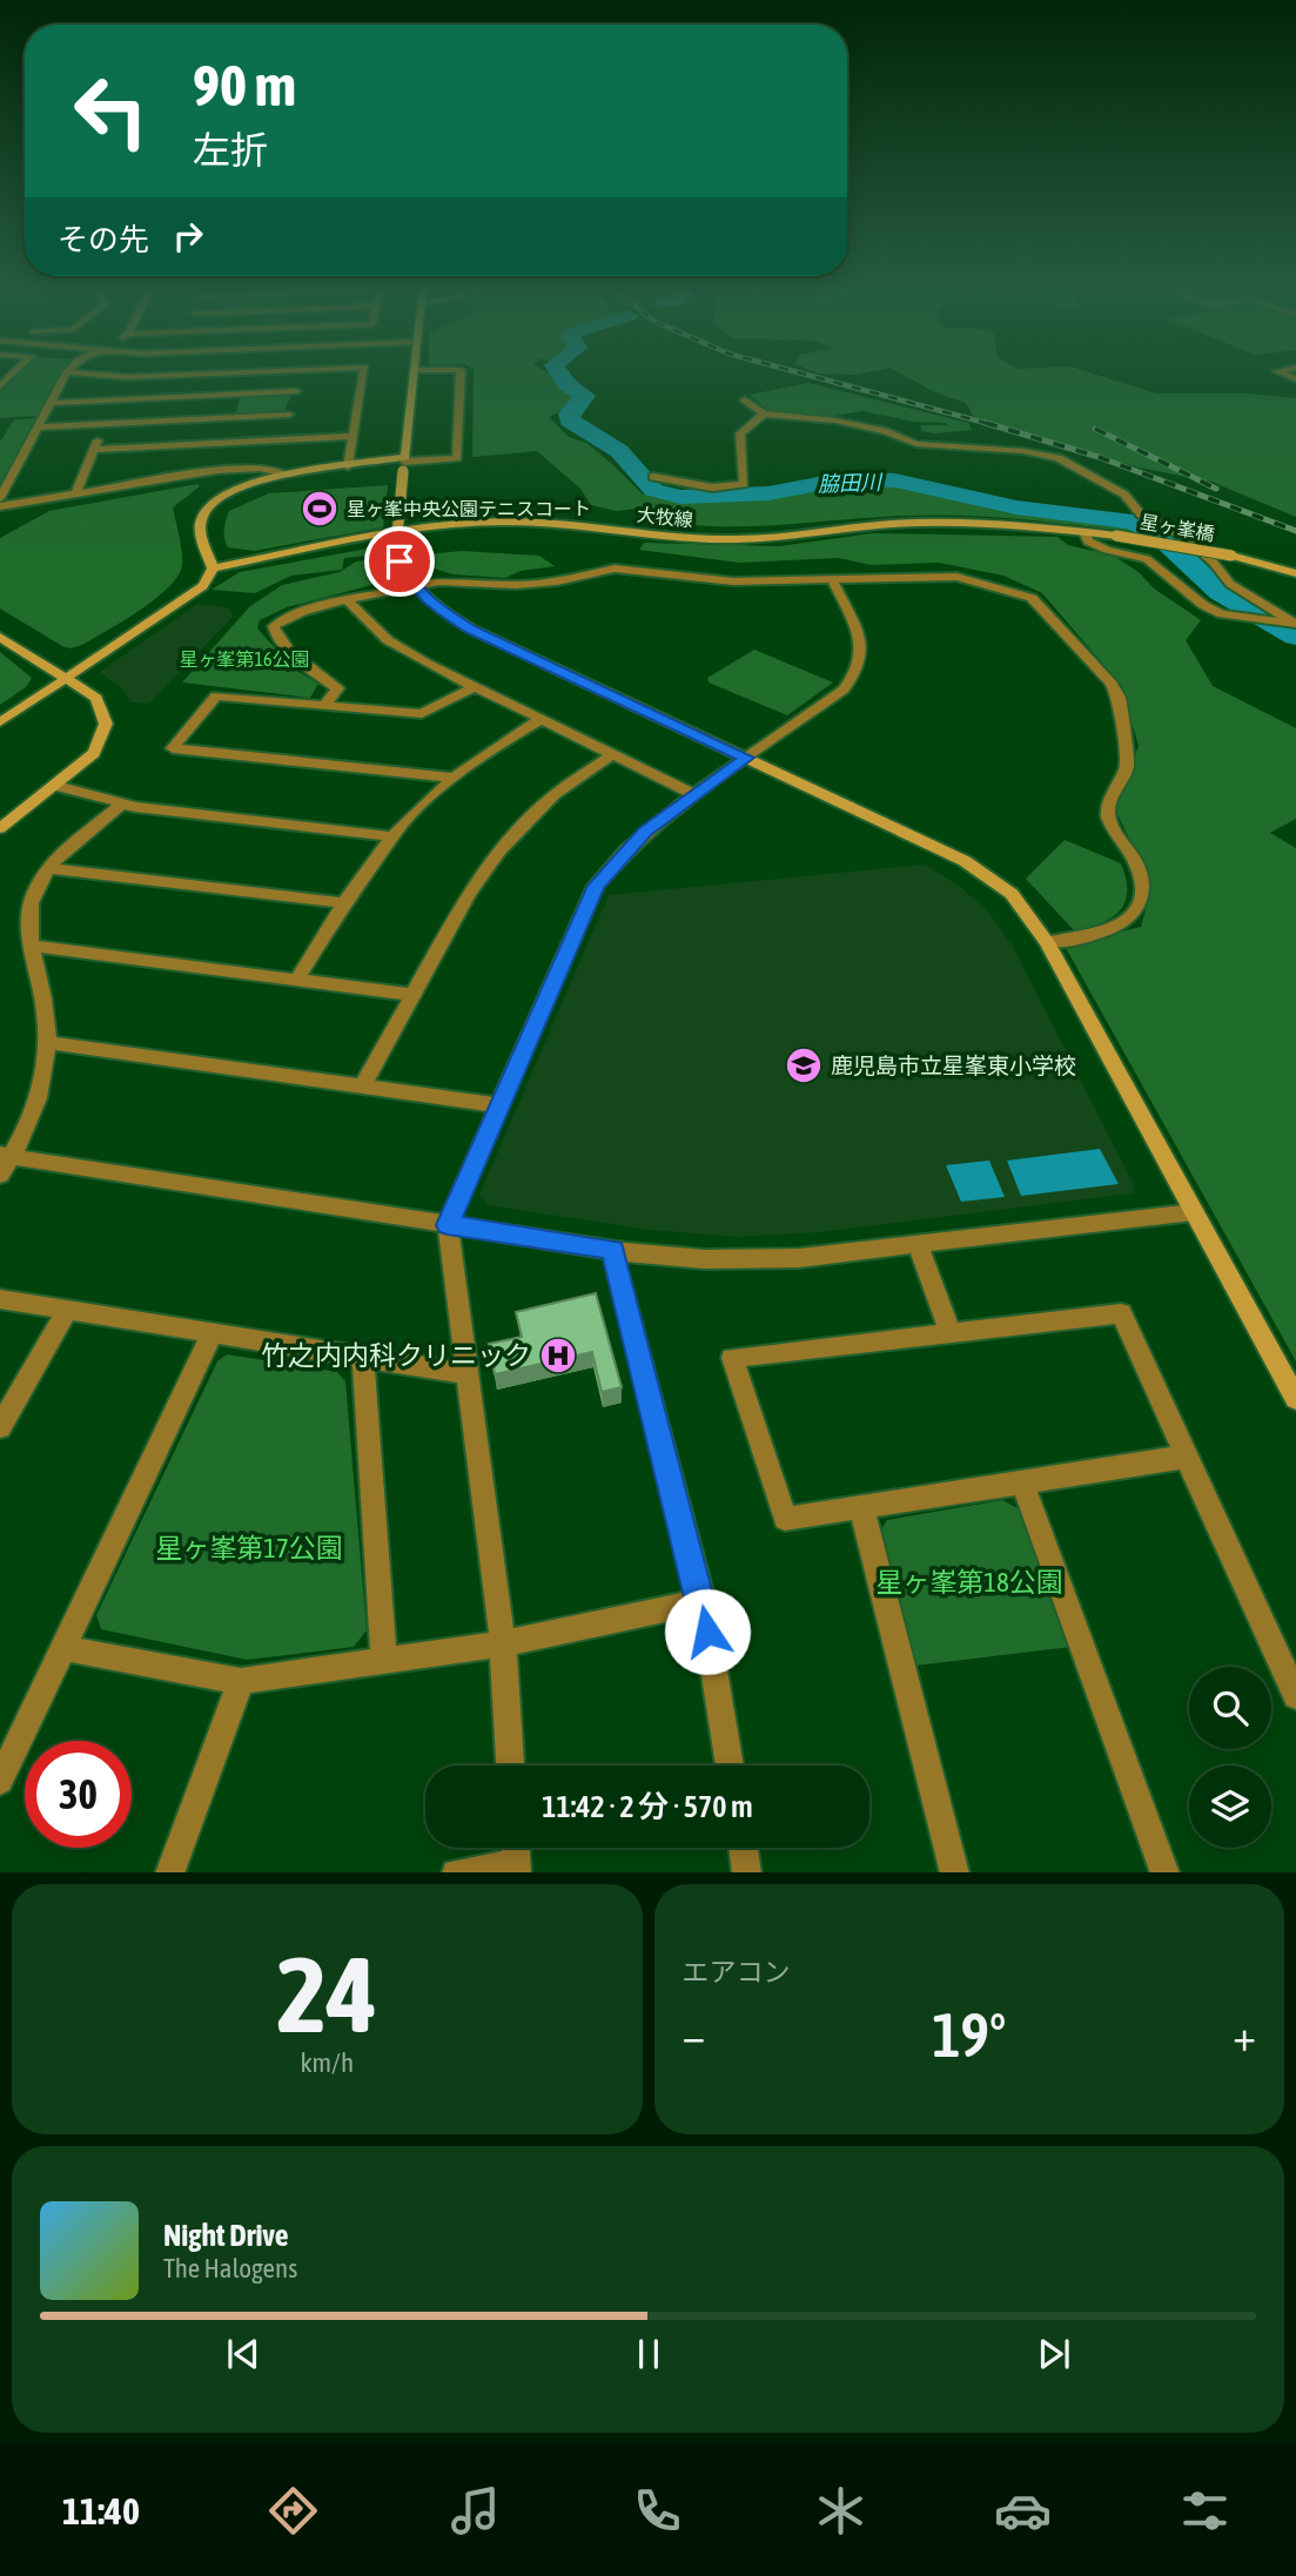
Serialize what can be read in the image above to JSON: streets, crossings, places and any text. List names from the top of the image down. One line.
{"streets":{"street":["大牧線","星ヶ峯橋"]},"crossings":[["大牧線","星ヶ峯橋"]],"water":["脇田川"],"parks":["星ヶ峯第16公園","星ヶ峯第17公園","星ヶ峯第18公園"],"places":{"sports":["星ヶ峯中央公園テニスコート"],"school or university":["鹿児島市立星峯東小学校"],"hospital":["竹之内内科クリニック"]},"page":{"turn":["90 m","左折"],"then":"その先","limit":"30","trip":"11:42 · 2 分 · 570 m","tile":[["24","km/h"],"エアコン"],"heat":["−","19°","+"],"song":["Night Drive","The Halogens"],"tabs":"11:40"}}
